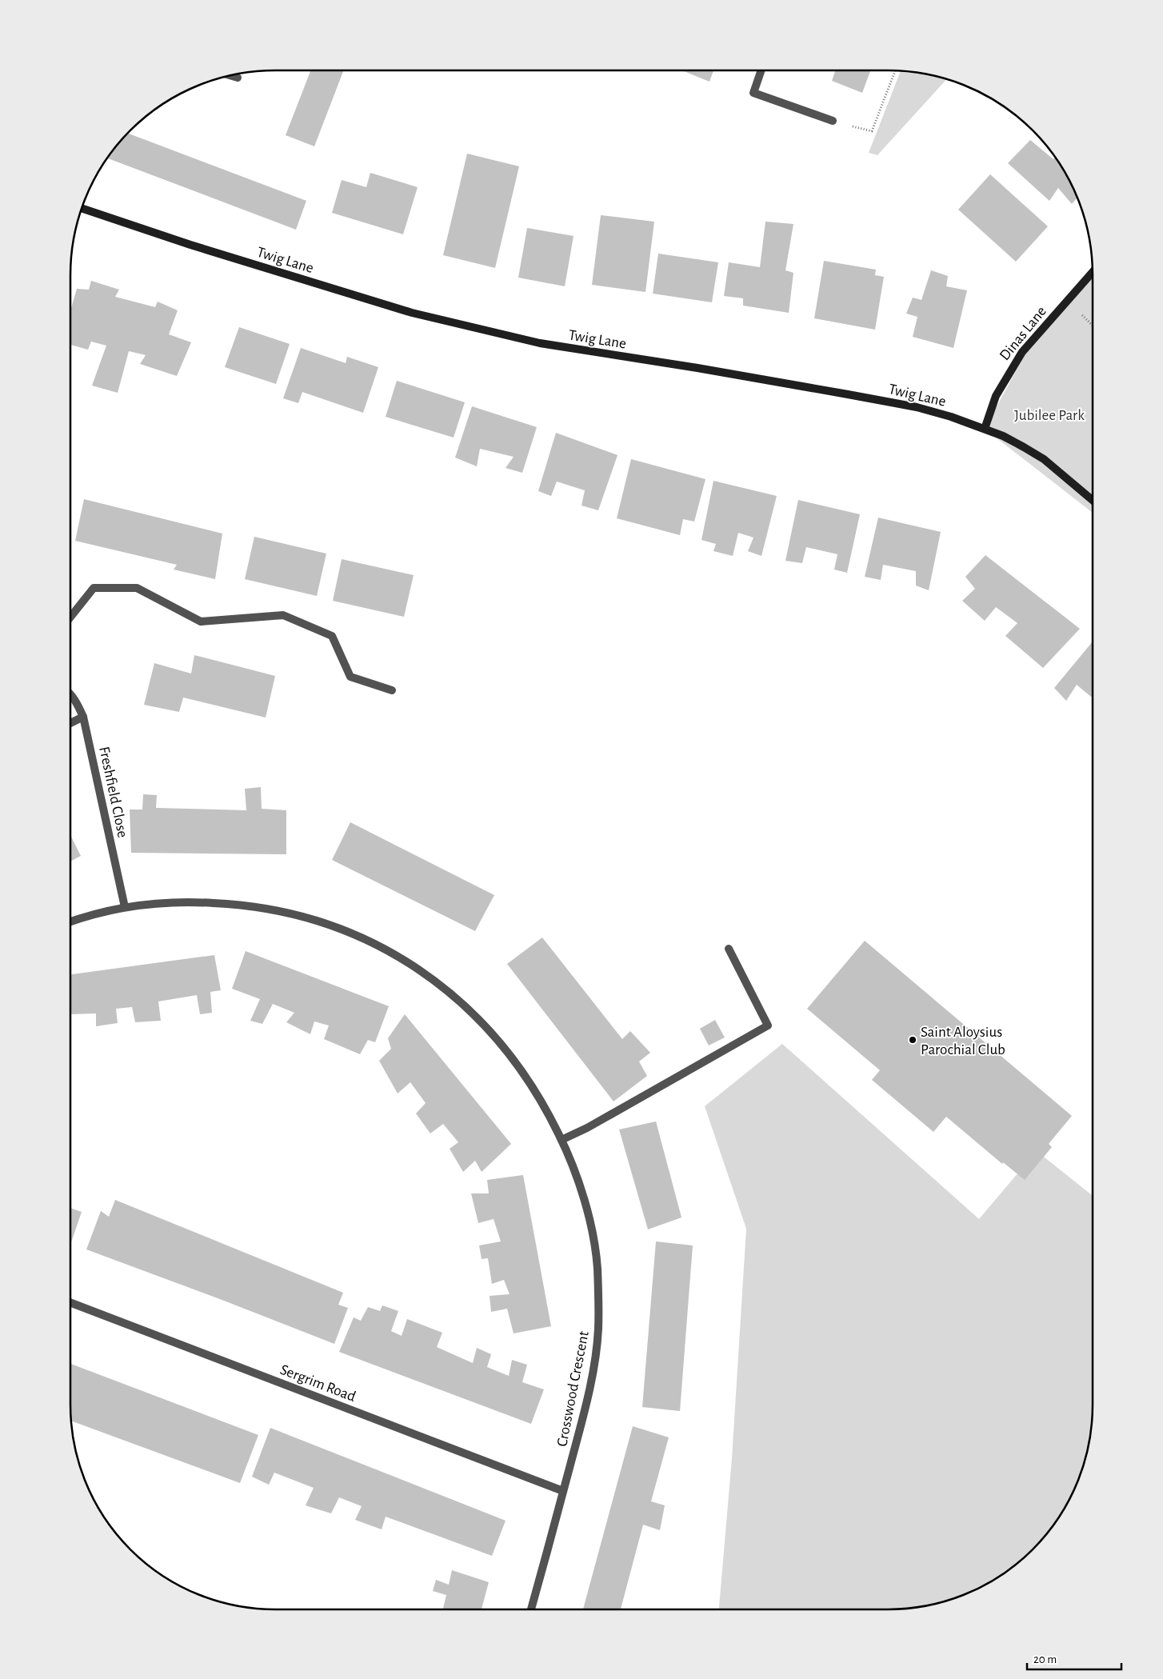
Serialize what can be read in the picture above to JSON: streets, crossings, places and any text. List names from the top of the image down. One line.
{"streets":{"street":["Twig Lane","Dinas Lane","Freshfield Close","Sergrim Road","Crosswood Crescent"]},"crossings":[["Twig Lane","Dinas Lane"],["Freshfield Close","Crosswood Crescent"],["Sergrim Road","Crosswood Crescent"]],"parks":["Jubilee Park"],"places":["Saint Aloysius Parochial Club"],"scale_bar":"20 m"}
